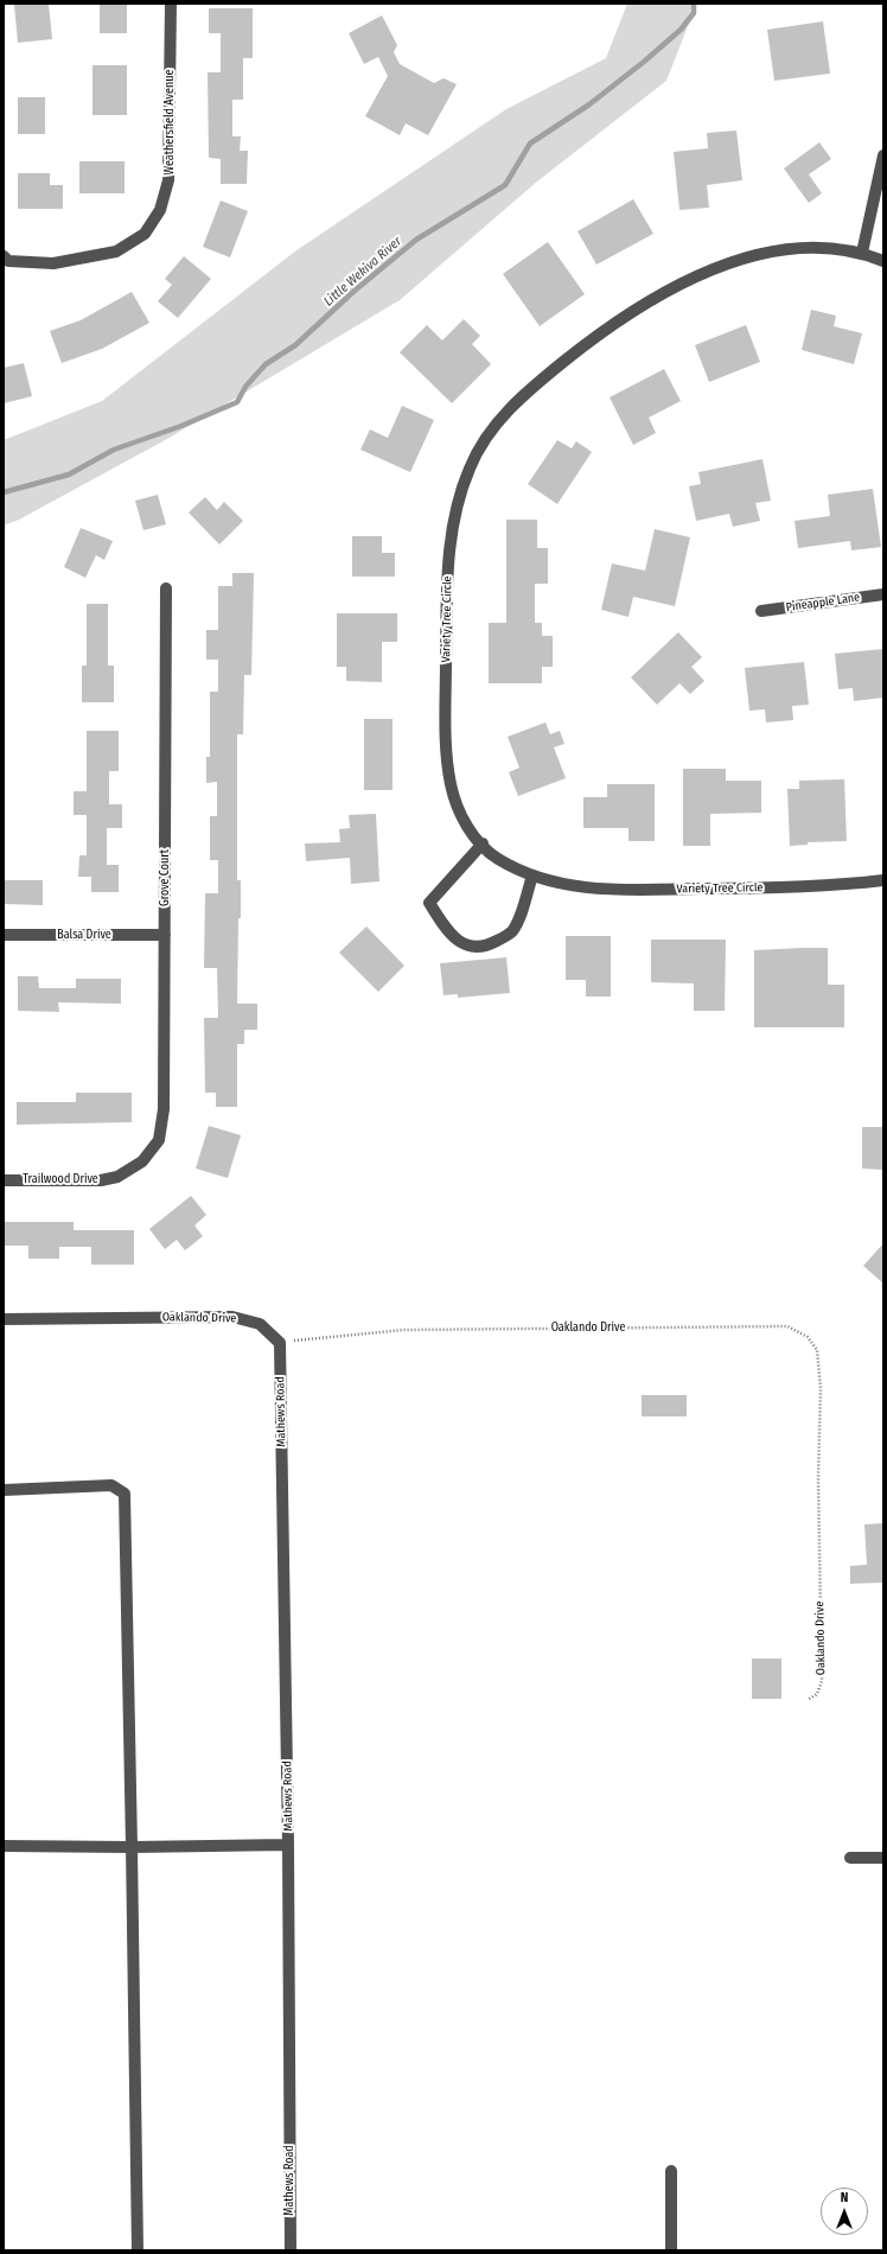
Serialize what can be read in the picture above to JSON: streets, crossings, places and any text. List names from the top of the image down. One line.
{"streets":{"street":["Weathersfield Avenue","Pineapple Lane","Variety Tree Circle","Grove Court","Balsa Drive","Trailwood Drive","Oaklando Drive","Mathews Road"]},"crossings":[["Grove Court","Balsa Drive"],["Grove Court","Trailwood Drive"],["Oaklando Drive","Mathews Road"]],"water":["Little Wekiva River"],"north":"top"}
